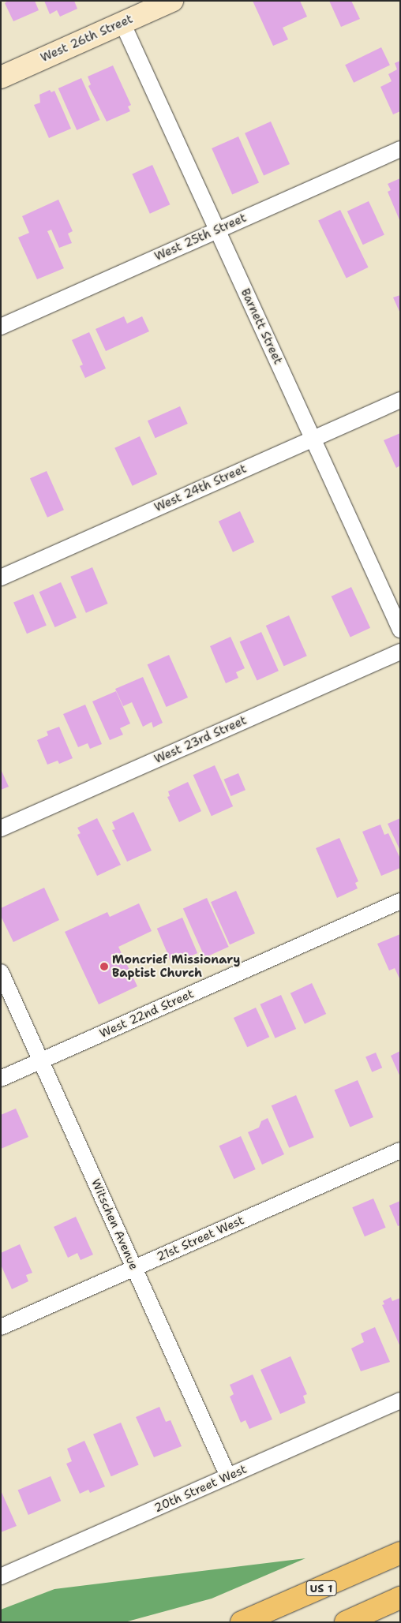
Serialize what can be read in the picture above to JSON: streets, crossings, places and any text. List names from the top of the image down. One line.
{"streets":{"highway":["US 1"],"main road":["West 26th Street"],"street":["West 25th Street","Barnett Street","West 24th Street","West 23rd Street","West 22nd Street","Witschen Avenue","21st Street West","20th Street West"]},"crossings":[["West 26th Street","Barnett Street"],["West 25th Street","Barnett Street"],["Barnett Street","West 24th Street"],["West 22nd Street","Witschen Avenue"],["Witschen Avenue","21st Street West"],["Witschen Avenue","20th Street West"]],"places":["Moncrief Missionary Baptist Church"]}
